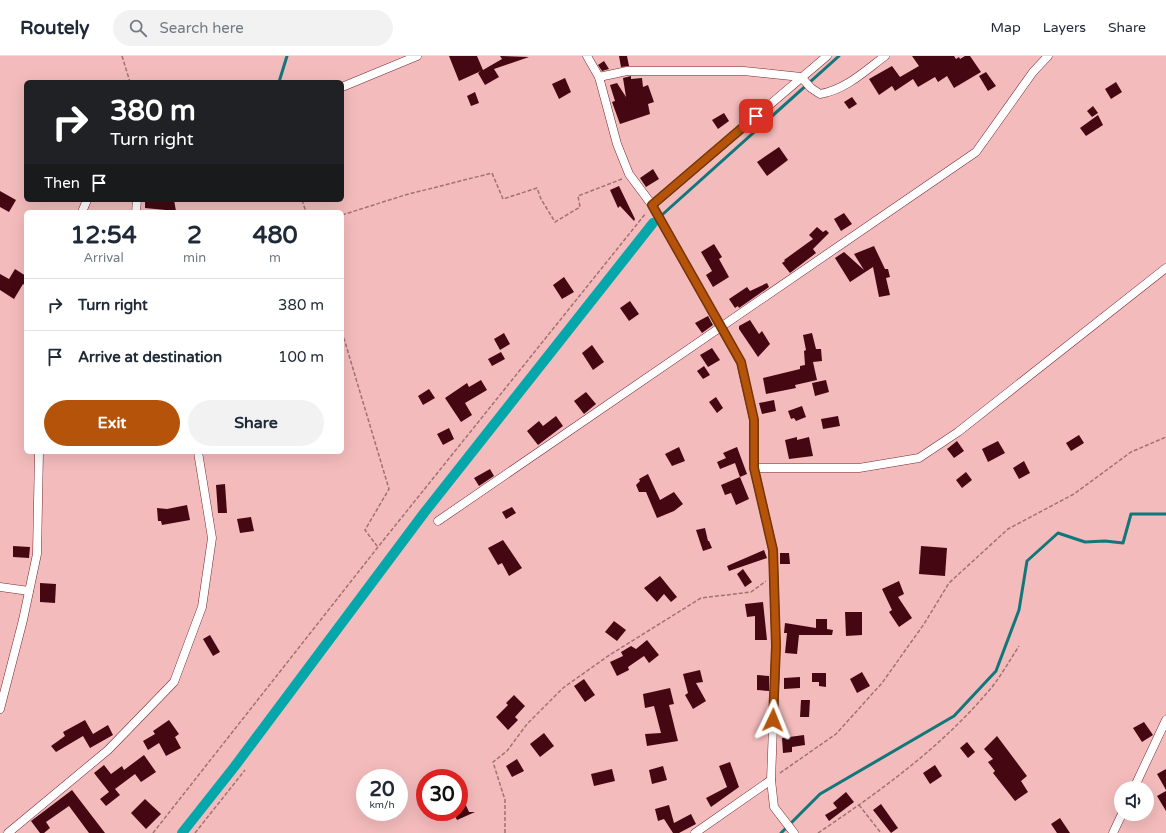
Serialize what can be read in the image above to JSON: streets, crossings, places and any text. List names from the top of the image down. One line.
{"page":{"header":"Routely","search":"Search here","nav":["Map","Layers","Share"],"turn":["380 m","Turn right"],"then":"Then","eta":["12:54","Arrival","2","min","480","m"],"list":[{"name":"Turn right","value":"380 m"},{"name":"Arrive at destination","value":"100 m"}],"buttons":["Exit","Share"],"speed":"20 km/h","limit":"30"}}
